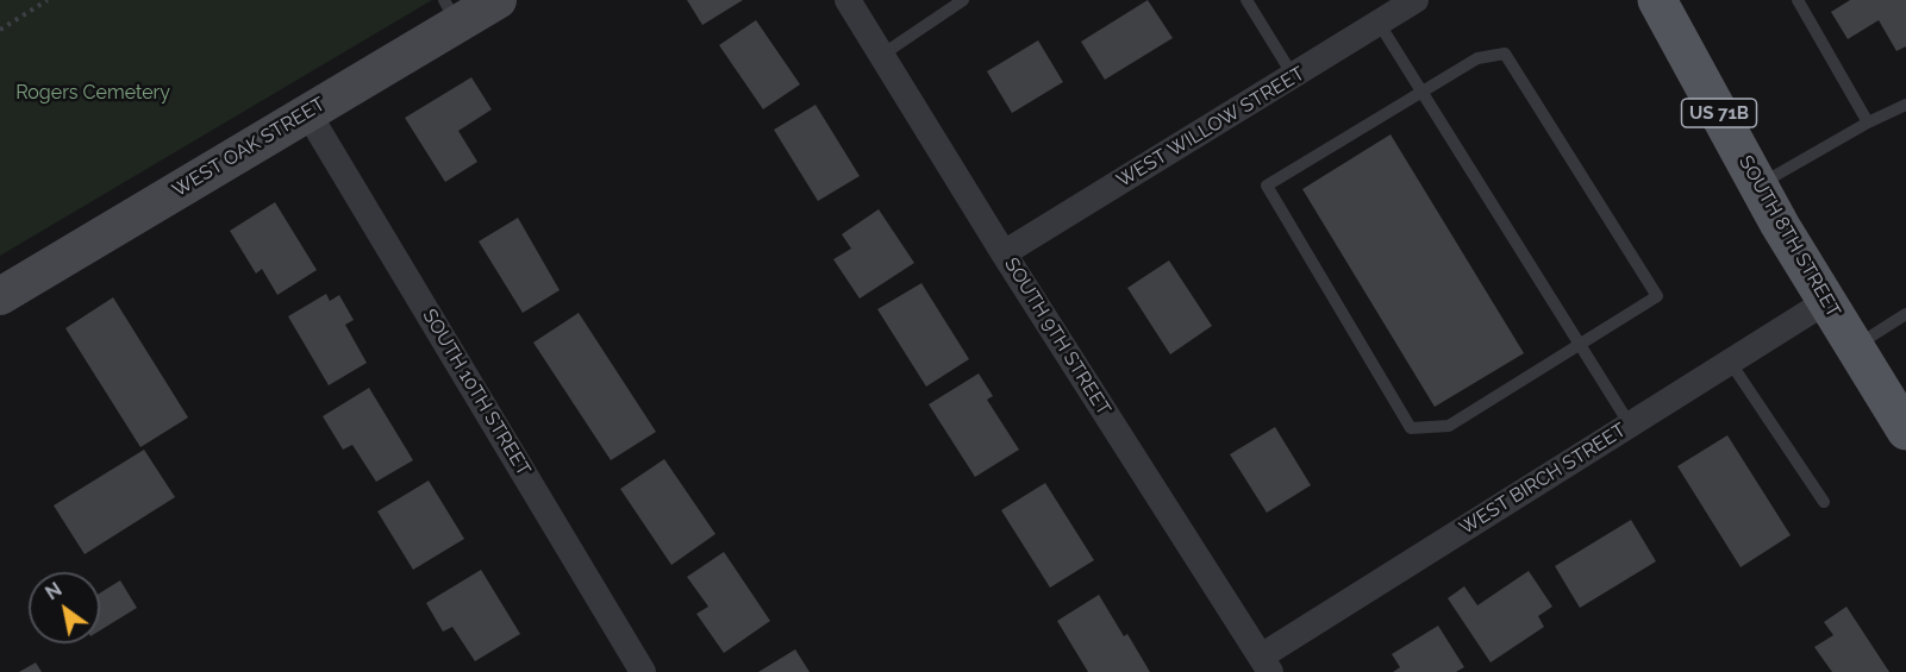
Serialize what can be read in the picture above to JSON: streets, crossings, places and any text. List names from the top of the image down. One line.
{"streets":{"main road":["US 71B","SOUTH 8TH STREET"],"street":["WEST WILLOW STREET","WEST OAK STREET","SOUTH 9TH STREET","SOUTH 10TH STREET","WEST BIRCH STREET"]},"crossings":[["WEST WILLOW STREET","SOUTH 9TH STREET"],["WEST OAK STREET","SOUTH 10TH STREET"],["SOUTH 8TH STREET","WEST BIRCH STREET"],["SOUTH 9TH STREET","WEST BIRCH STREET"]],"parks":["Rogers Cemetery"],"north":"top left"}
